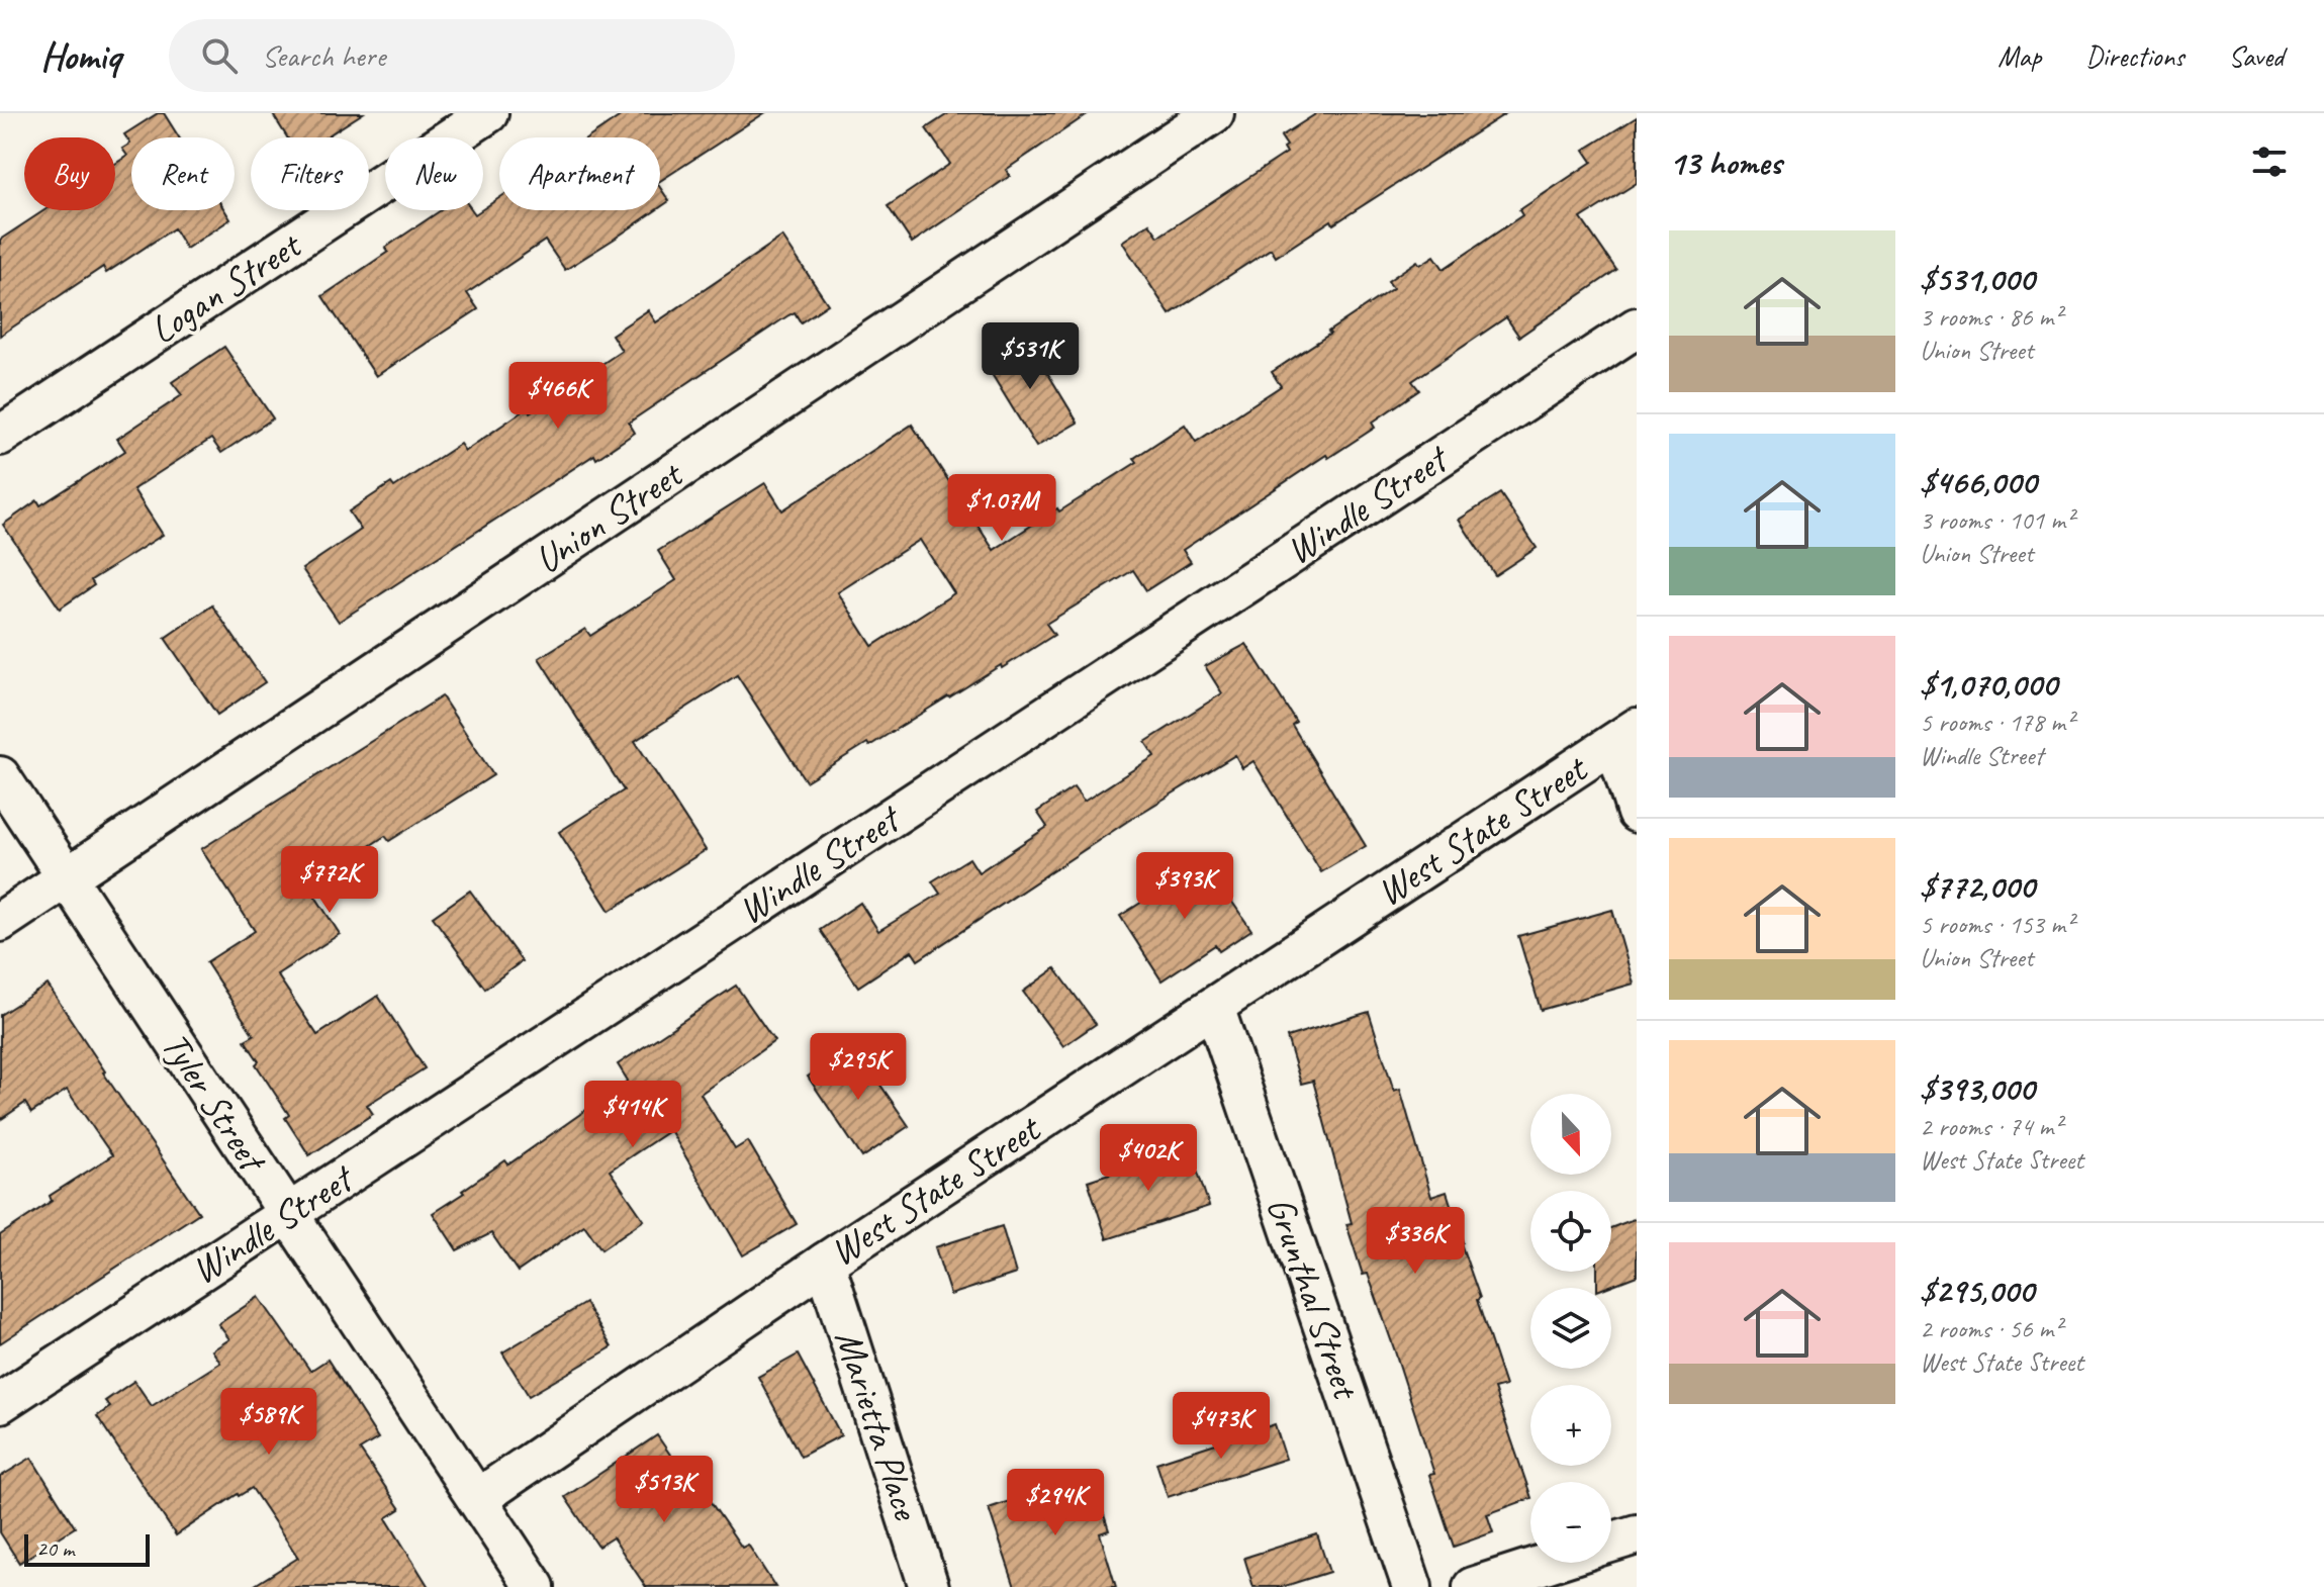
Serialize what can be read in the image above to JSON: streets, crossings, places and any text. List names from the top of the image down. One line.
{"streets":{"street":["Logan Street","Windle Street","Union Street","West State Street","Tyler Street","Grunthal Street","Marietta Place"]},"crossings":[["Windle Street","Tyler Street"],["Union Street","Tyler Street"],["West State Street","Tyler Street"],["West State Street","Grunthal Street"],["West State Street","Marietta Place"]],"scale_bar":"20 m","north":"bottom","page":{"header":"Homiq","search":"Search here","nav":["Map","Directions","Saved"],"heading":"13 homes","chip":["Buy","Rent","Filters","New","Apartment"],"list":[{"name":"$531,000","note":"3 rooms · 86 m² · Union Street"},{"name":"$466,000","note":"3 rooms · 101 m² · Union Street"},{"name":"$1,070,000","note":"5 rooms · 178 m² · Windle Street"},{"name":"$772,000","note":"5 rooms · 153 m² · Union Street"},{"name":"$393,000","note":"2 rooms · 74 m² · West State Street"},{"name":"$295,000","note":"2 rooms · 56 m² · West State Street"}],"price":["$531K","$466K","$1.07M","$772K","$393K","$295K","$414K","$402K","$336K","$589K","$473K","$513K","$294K"],"map_buttons":["+","−"],"scale":"20 m"}}
